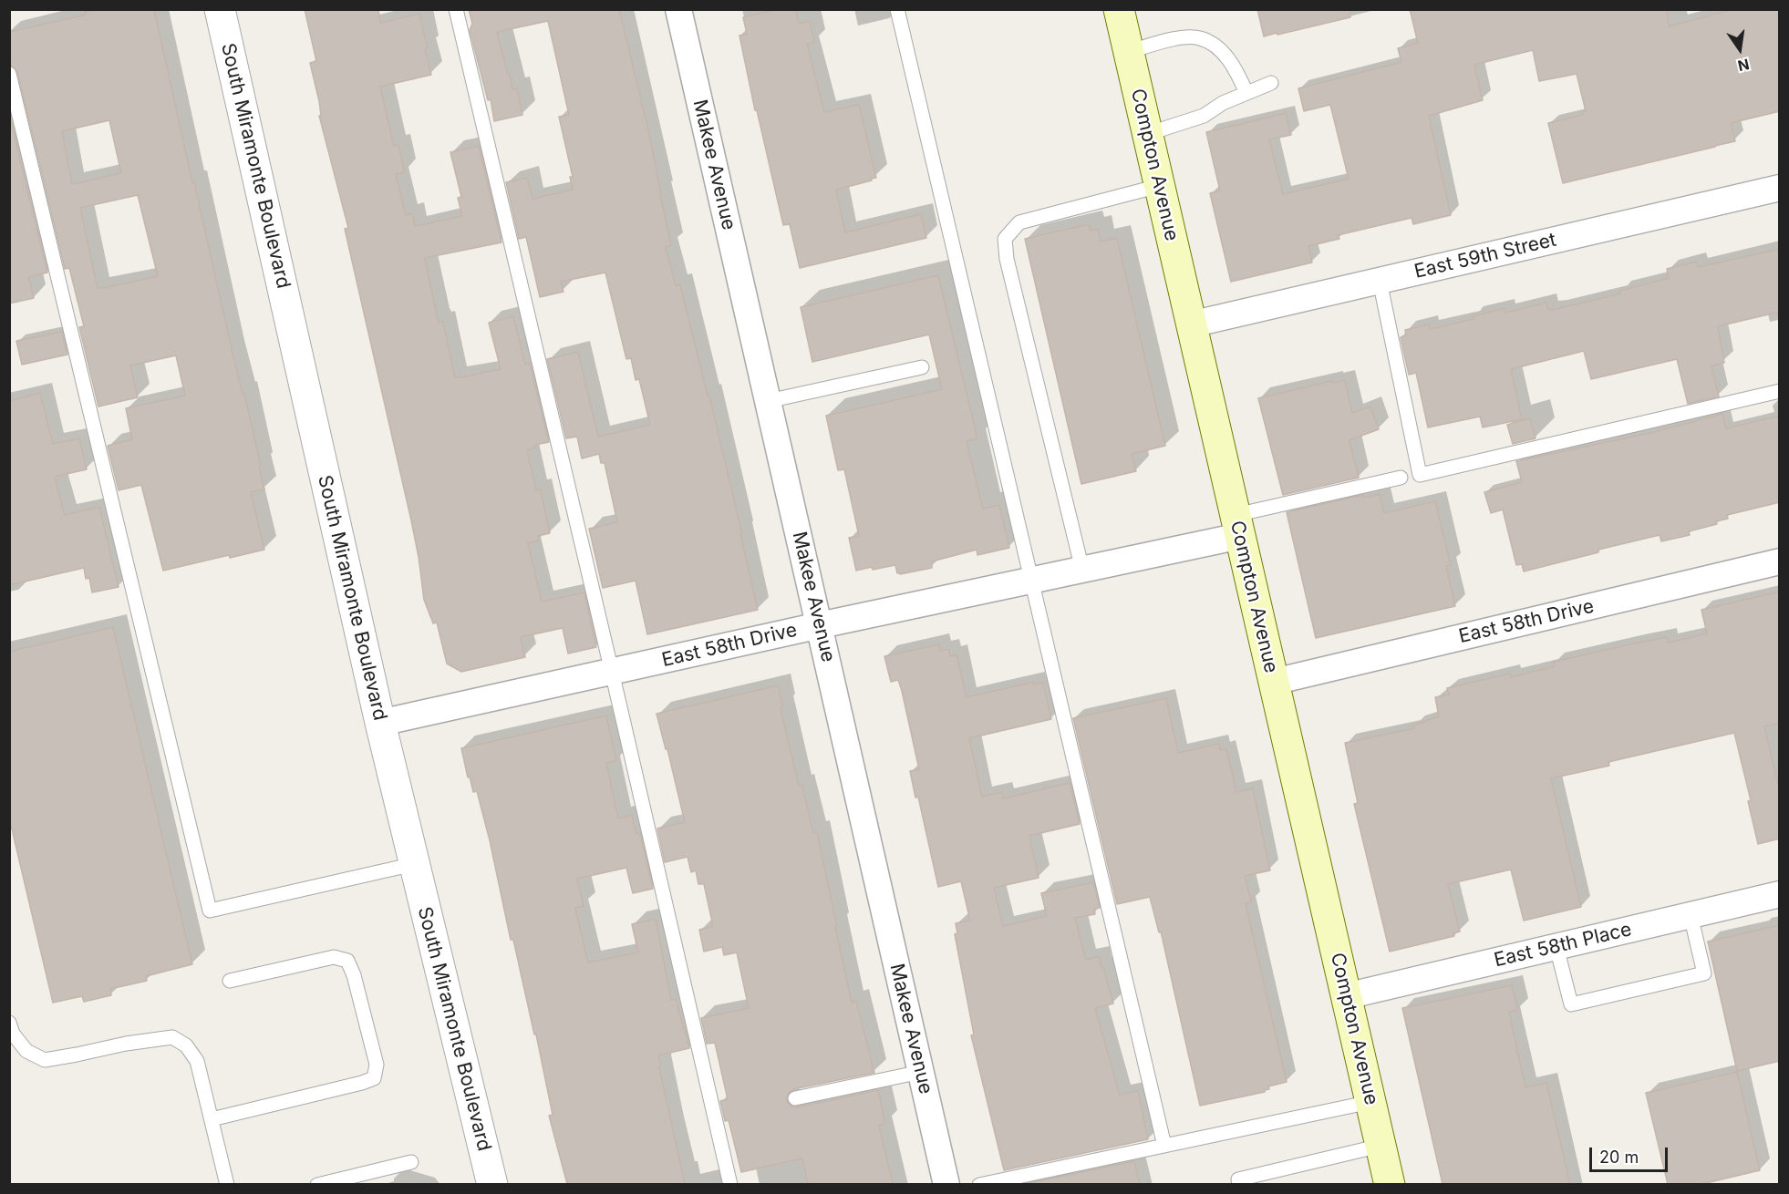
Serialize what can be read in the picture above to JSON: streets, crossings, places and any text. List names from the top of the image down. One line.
{"streets":{"main road":["Compton Avenue"],"street":["Makee Avenue","South Miramonte Boulevard","East 59th Street","East 58th Drive","East 58th Place"]},"crossings":[["Makee Avenue","East 58th Drive"],["Compton Avenue","East 59th Street"],["Compton Avenue","East 58th Drive"],["Compton Avenue","East 58th Place"],["South Miramonte Boulevard","East 58th Drive"]],"scale_bar":"20 m","north":"bottom"}
